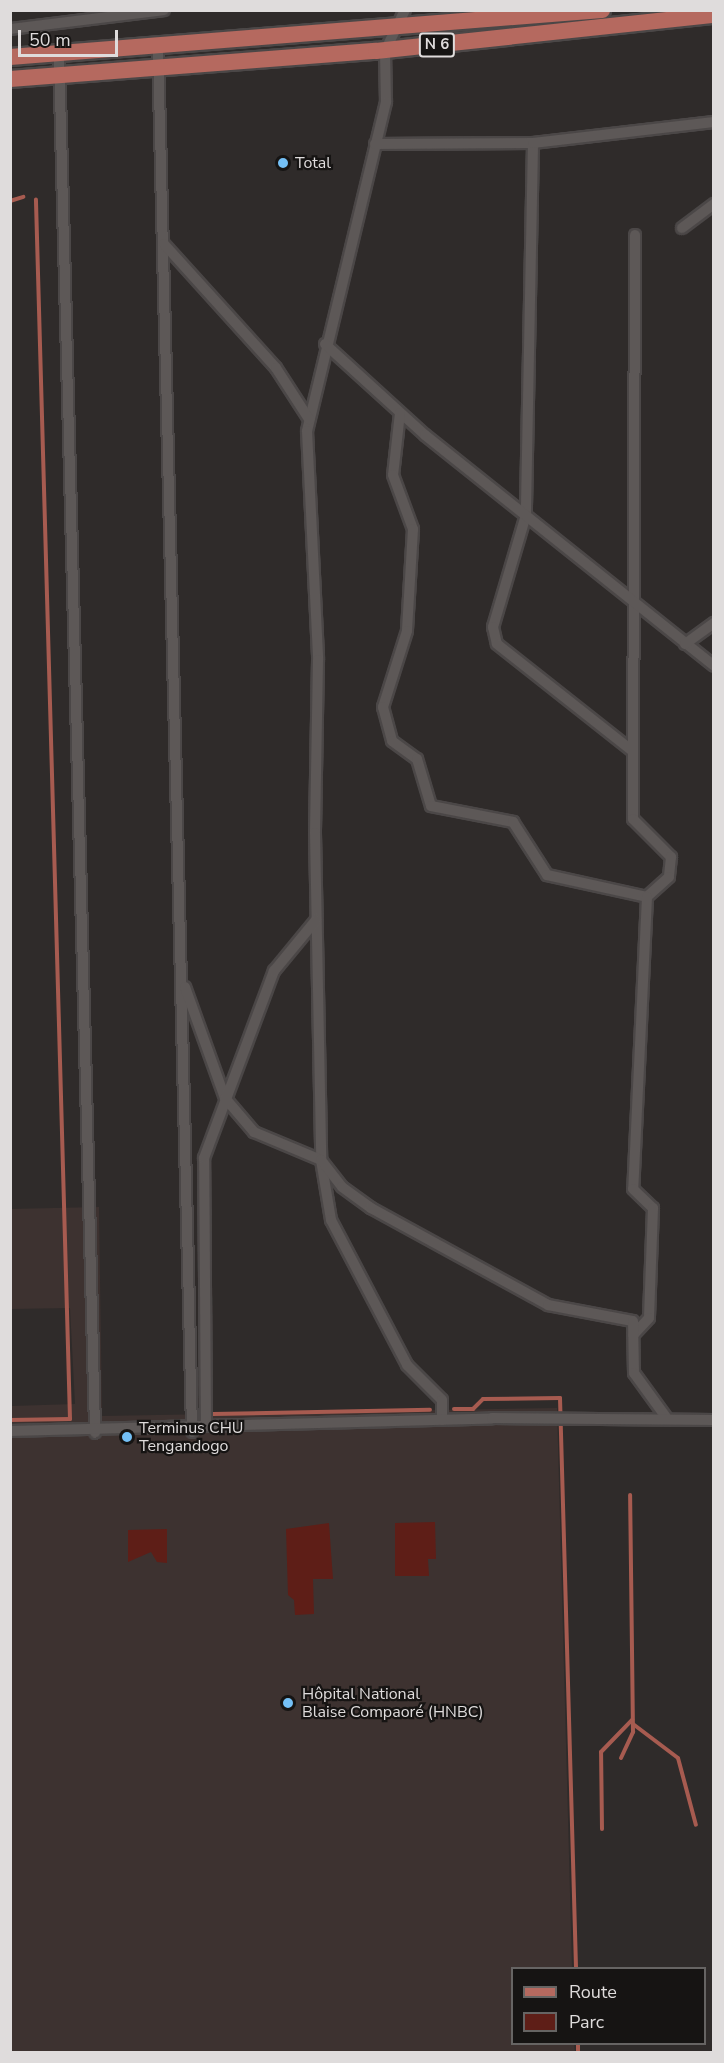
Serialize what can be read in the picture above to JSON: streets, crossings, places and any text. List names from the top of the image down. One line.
{"streets":{"main road":["N 6"]},"places":["Total","Terminus CHU Tengandogo","Hôpital National Blaise Compaoré (HNBC)"],"legend":["Route","Parc"],"scale_bar":"50 m"}
